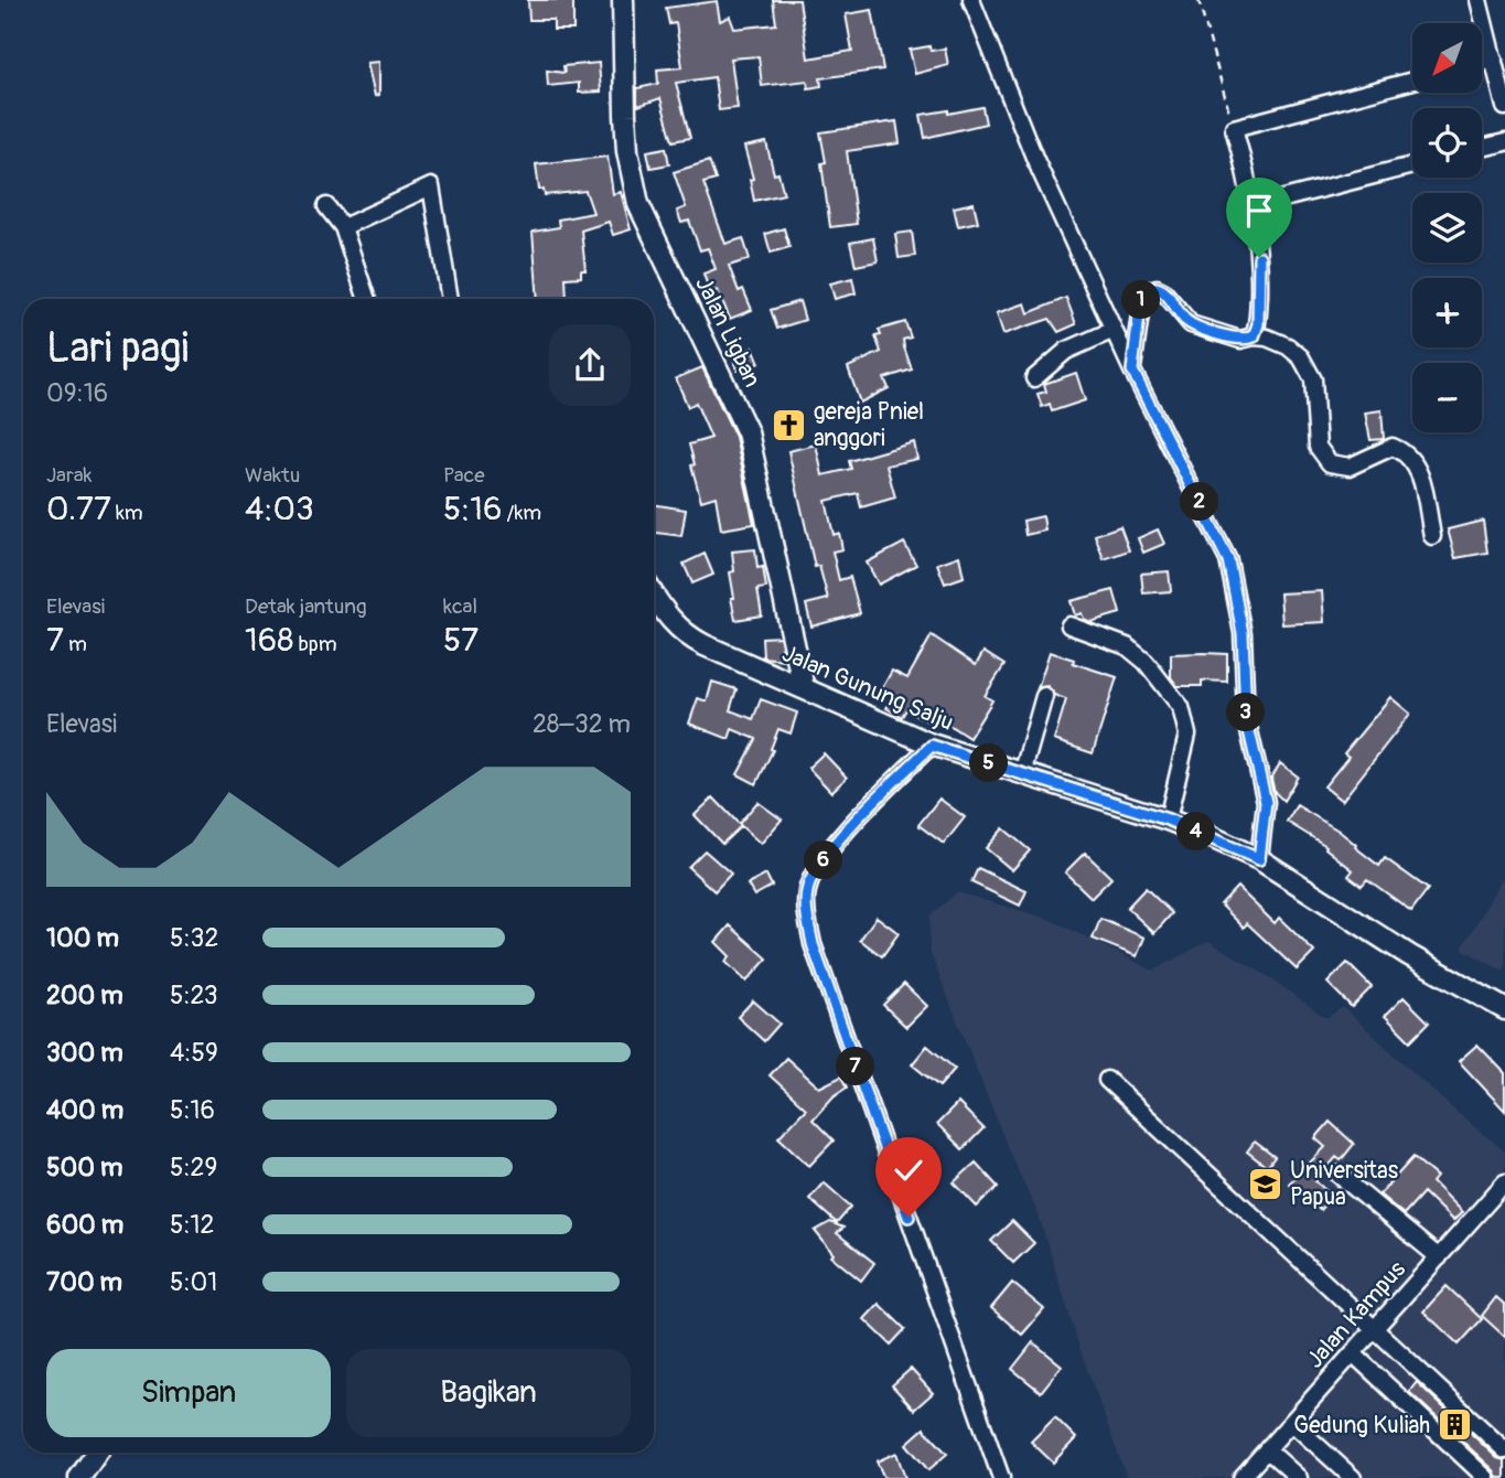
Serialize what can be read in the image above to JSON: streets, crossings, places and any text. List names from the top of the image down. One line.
{"streets":{"main road":["Jalan Ligban","Jalan Gunung Salju"],"street":["Jalan Kampus"]},"crossings":[["Jalan Ligban","Jalan Gunung Salju"]],"places":{"church":["gereja Pniel anggori"],"school or university":["Universitas Papua"],"building":["Gedung Kuliah"]},"north":"bottom left","page":{"map_buttons":["+","−"],"pins":["1","2","3","5","4","6","7"],"heading":["Lari pagi","09:16"],"stats":[["Jarak","0.77 km"],["Waktu","4:03"],["Pace","5:16 /km"],["Elevasi","7 m"],["Detak jantung","168 bpm"],["kcal","57"]],"chart":["Elevasi","28–32 m"],"list":[{"name":"100 m","note":"5:32"},{"name":"200 m","note":"5:23"},{"name":"300 m","note":"4:59"},{"name":"400 m","note":"5:16"},{"name":"500 m","note":"5:29"},{"name":"600 m","note":"5:12"},{"name":"700 m","note":"5:01"}],"buttons":["Simpan","Bagikan"]}}
